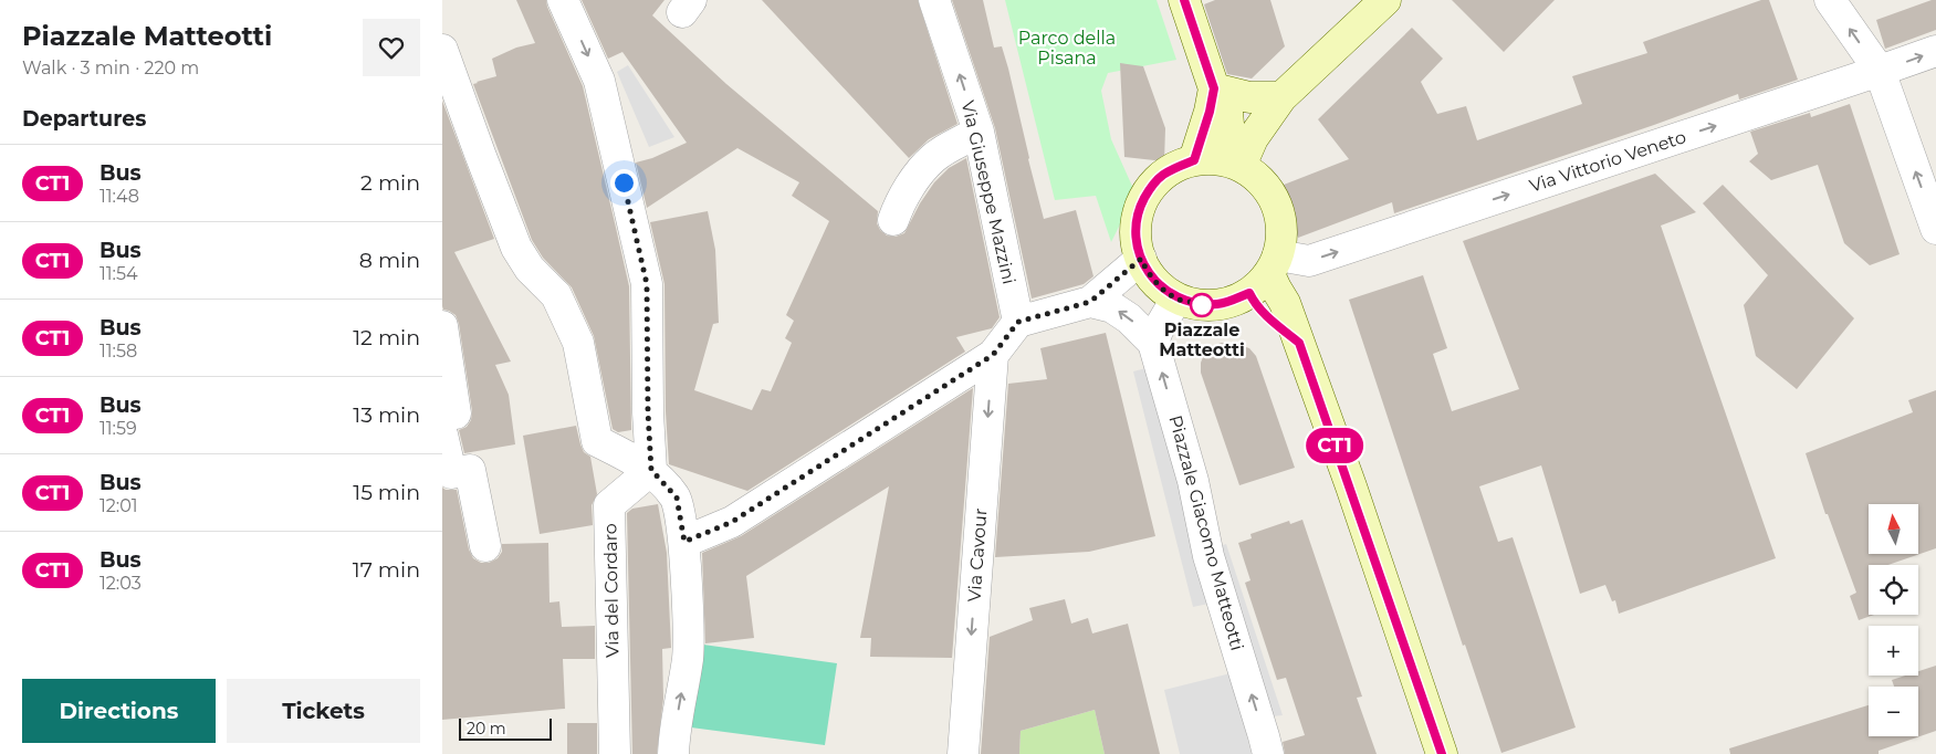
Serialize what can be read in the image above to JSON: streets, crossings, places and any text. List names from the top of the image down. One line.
{"streets":{"street":["Via Vittorio Veneto","Via Giuseppe Mazzini","Piazzale Giacomo Matteotti","Via Cavour","Via del Cordaro"]},"one_way":["Via Vittorio Veneto","Via Giuseppe Mazzini","Piazzale Giacomo Matteotti","Via Cavour"],"parks":["Parco della Pisana"],"places":["Piazzale Matteotti"],"lines":["bus line CT1"],"scale_bar":"20 m","north":"top","page":{"heading":[["Piazzale Matteotti","Walk · 3 min · 220 m"],"Departures"],"on_map":"CT1","list":[{"mark":"CT1","name":"Bus","note":"11:48","value":"2 min"},{"mark":"CT1","name":"Bus","note":"11:54","value":"8 min"},{"mark":"CT1","name":"Bus","note":"11:58","value":"12 min"},{"mark":"CT1","name":"Bus","note":"11:59","value":"13 min"},{"mark":"CT1","name":"Bus","note":"12:01","value":"15 min"},{"mark":"CT1","name":"Bus","note":"12:03","value":"17 min"}],"map_buttons":["+","−"],"buttons":["Directions","Tickets"],"scale":"20 m"}}
